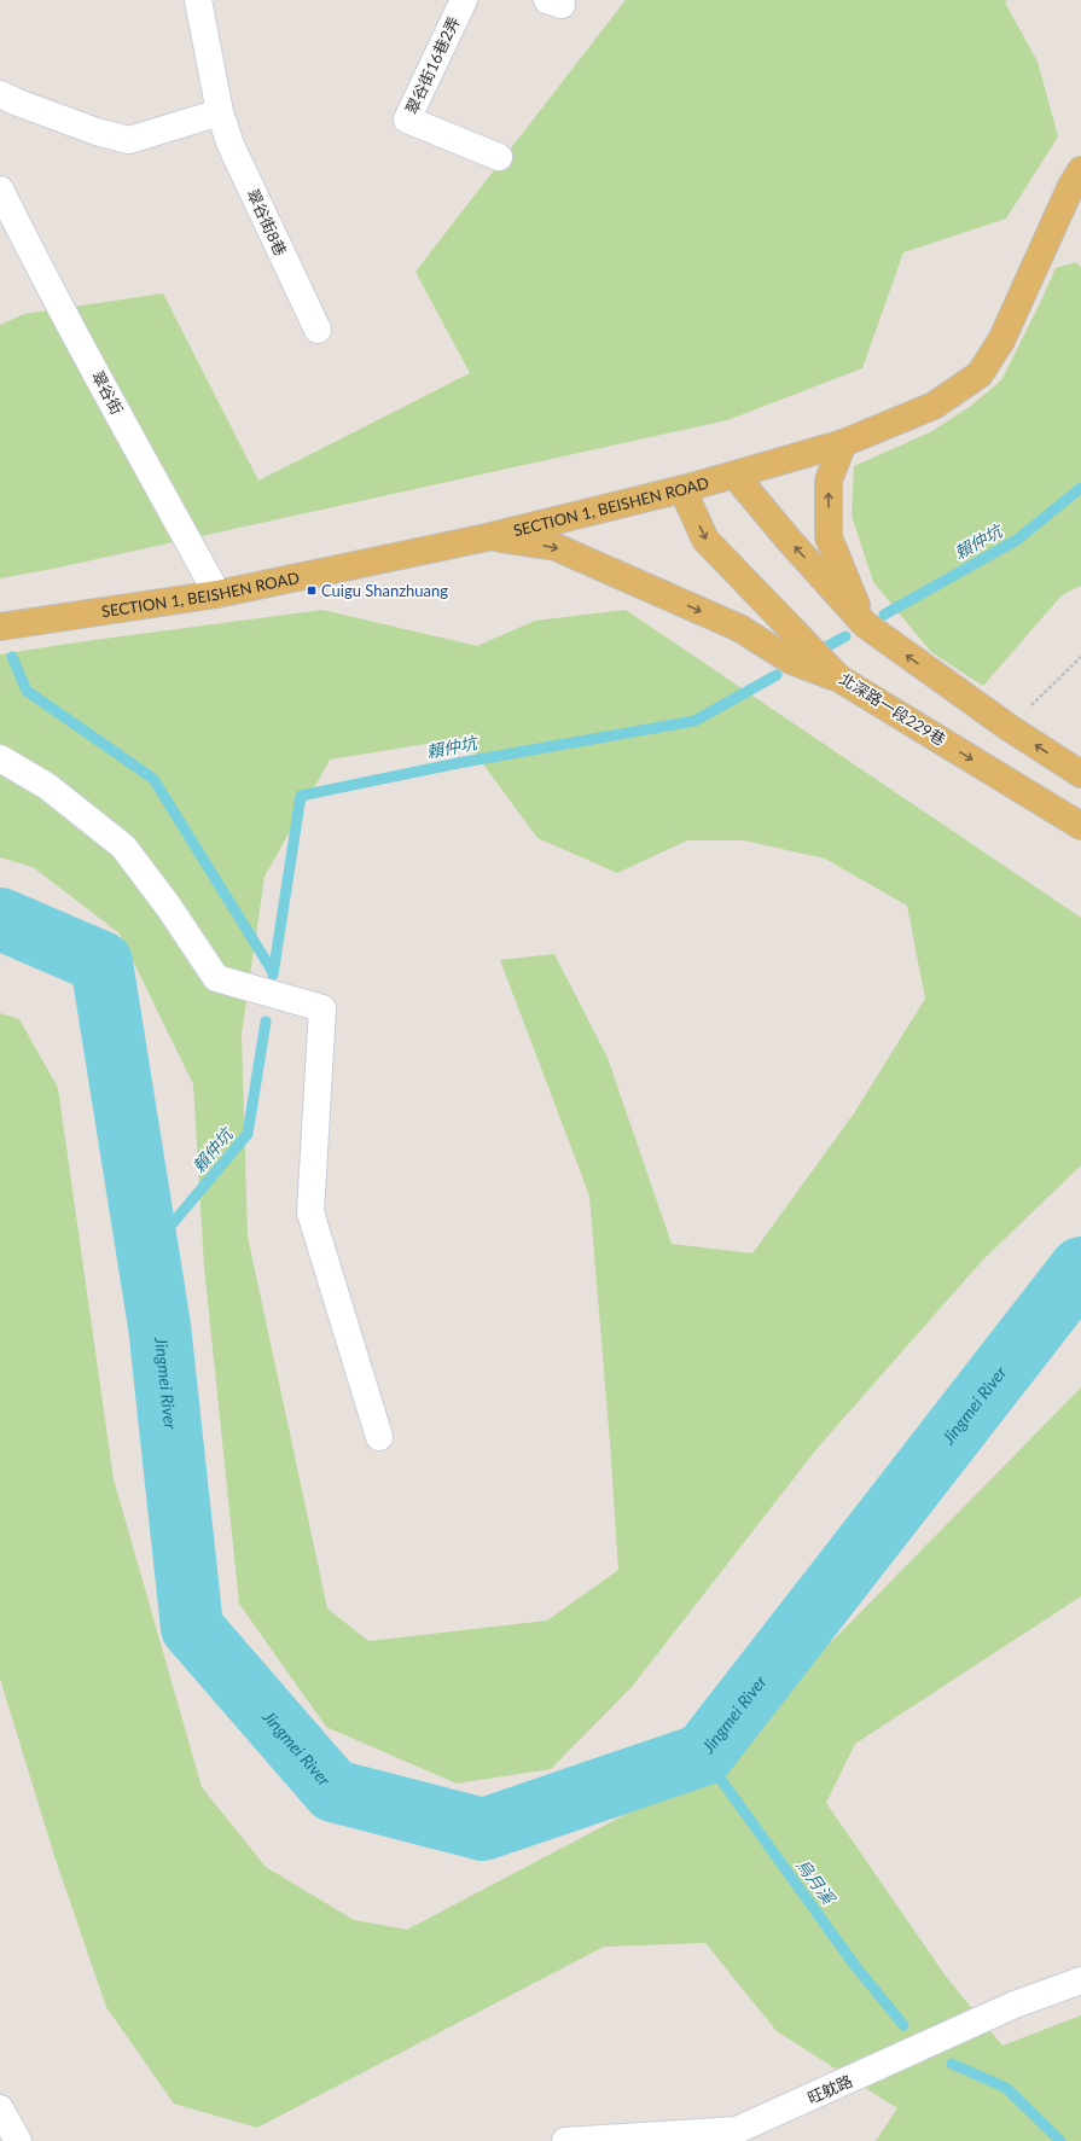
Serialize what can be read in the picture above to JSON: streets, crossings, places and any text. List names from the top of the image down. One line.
{"streets":{"main road":["SECTION 1, BEISHEN ROAD","北深路一段229巷"],"street":["翠谷街16巷2弄","翠谷街8巷","翠谷街","旺躭路"]},"crossings":[["翠谷街","SECTION 1, BEISHEN ROAD"],["SECTION 1, BEISHEN ROAD","北深路一段229巷"]],"water":["賴仲坑","Jingmei River","烏月溪"],"places":{"transit":["Cuigu Shanzhuang"]}}
